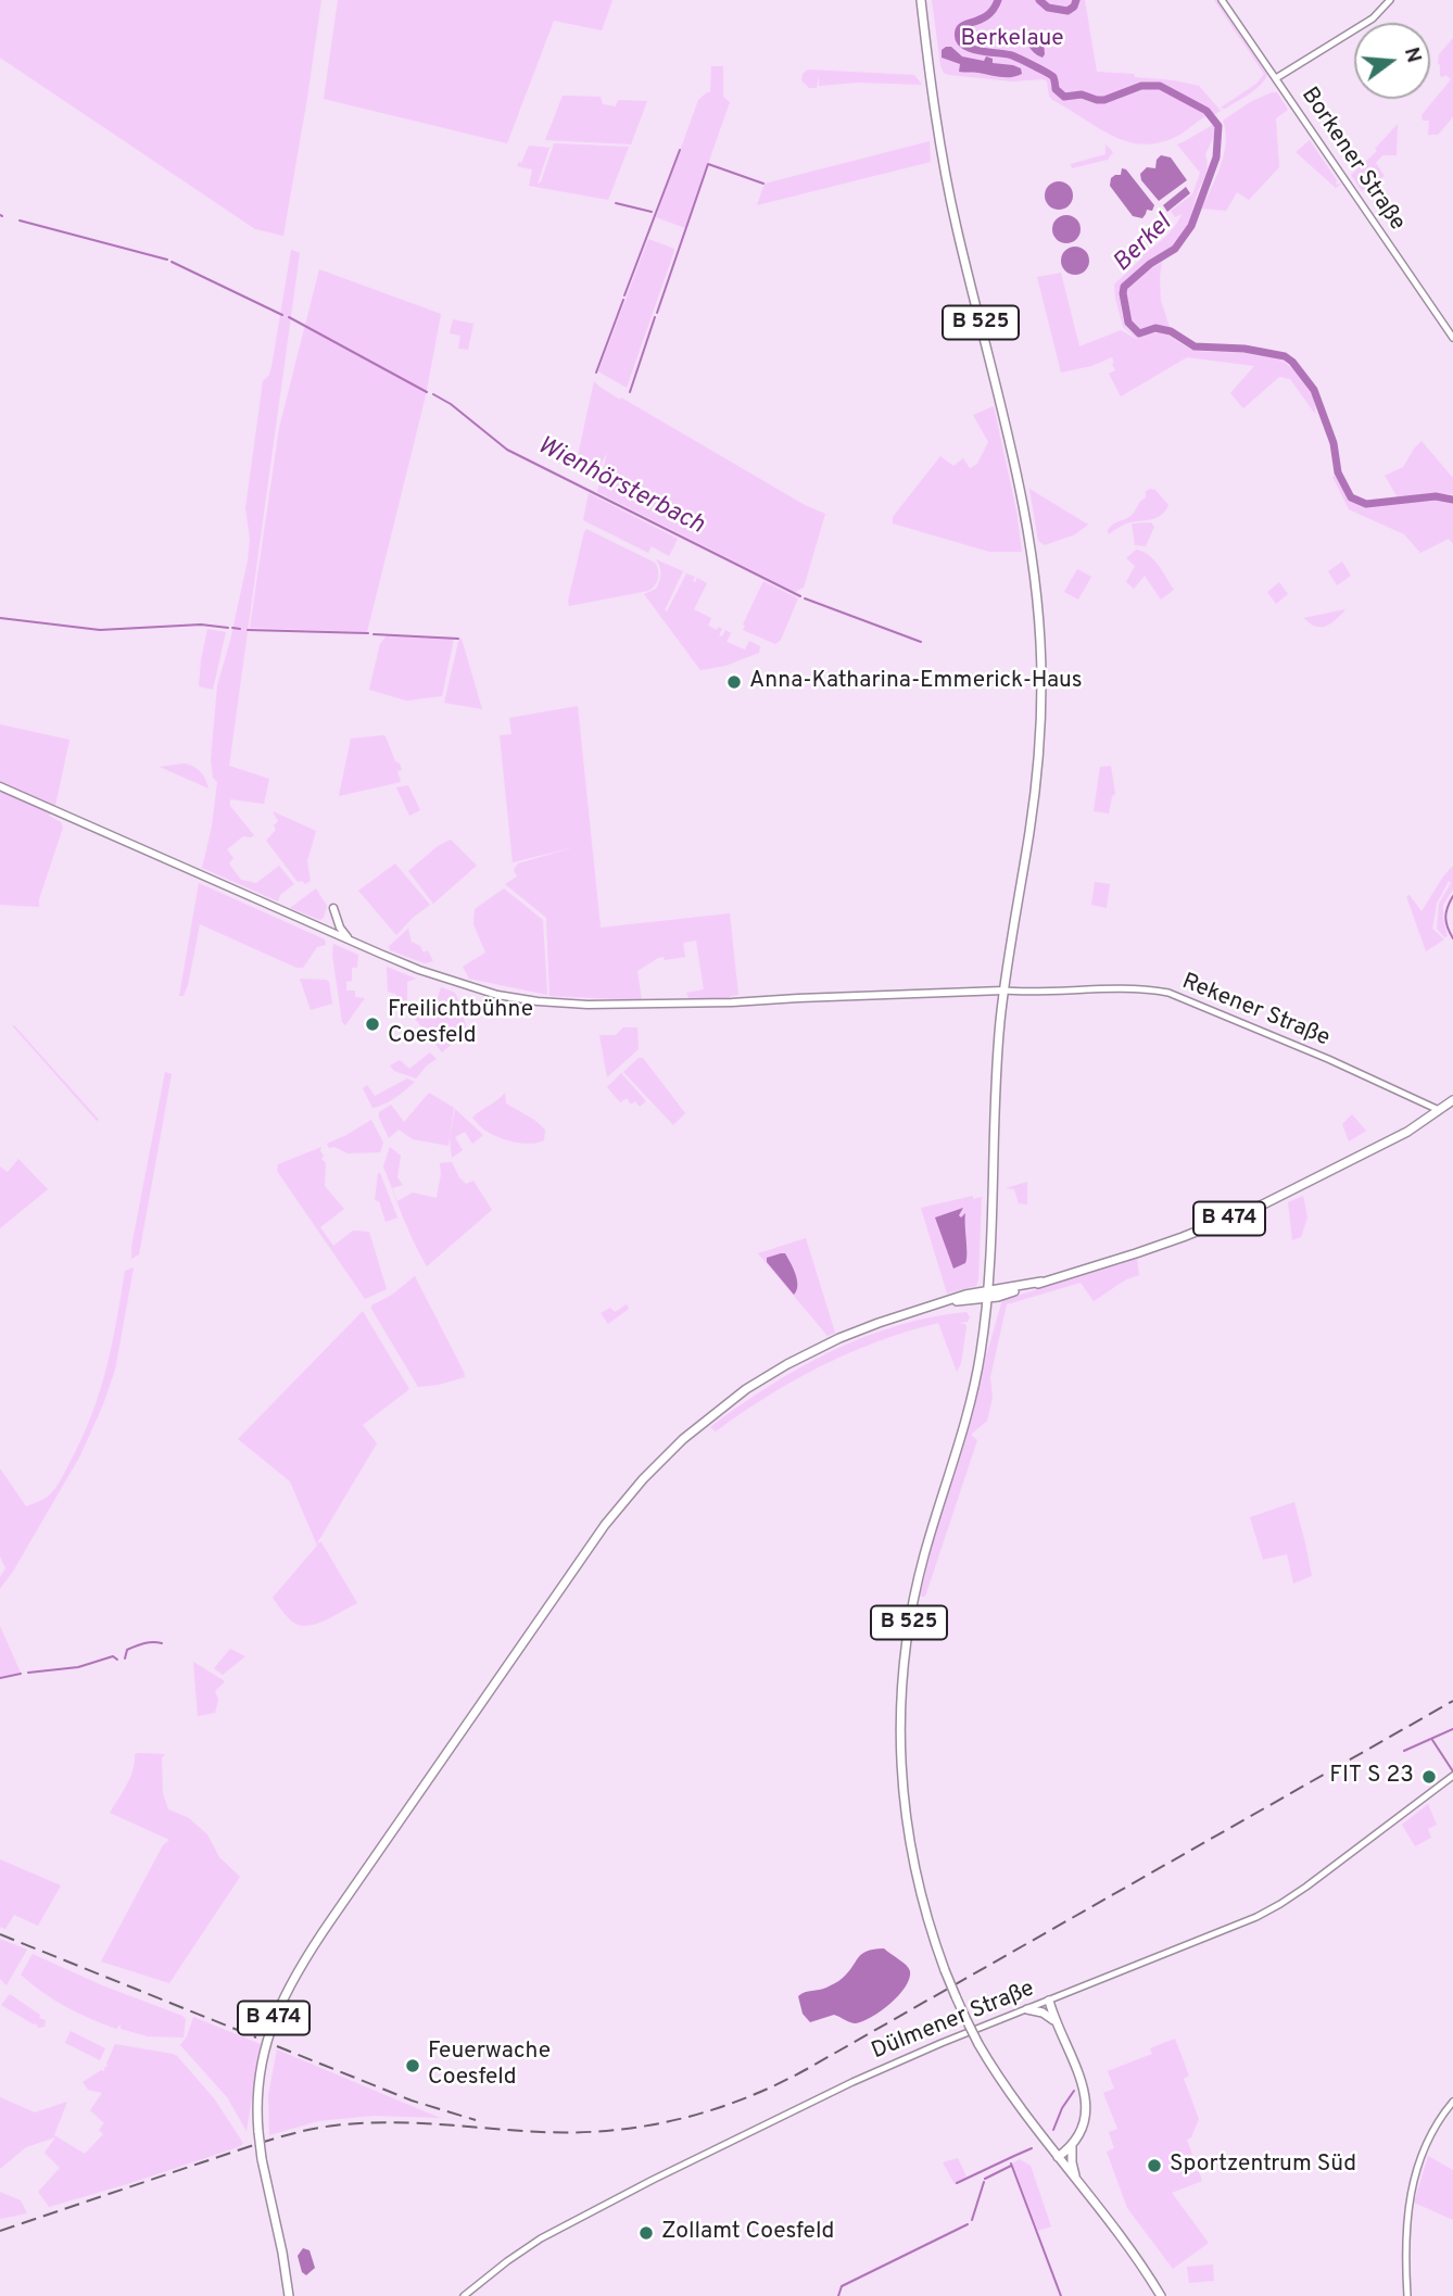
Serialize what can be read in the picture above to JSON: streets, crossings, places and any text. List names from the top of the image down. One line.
{"streets":{"main road":["B 525","B 474"],"street":["Borkener Straße","Rekener Straße","Dülmener Straße"]},"crossings":[["B 525","Rekener Straße"],["B 525","B 474"],["Rekener Straße","B 474"]],"water":["Berkel","Wienhörsterbach"],"parks":["Berkelaue"],"places":["Anna-Katharina-Emmerick-Haus","Freilichtbühne Coesfeld","FIT S 23","Feuerwache Coesfeld","Sportzentrum Süd","Zollamt Coesfeld"],"north":"right"}
